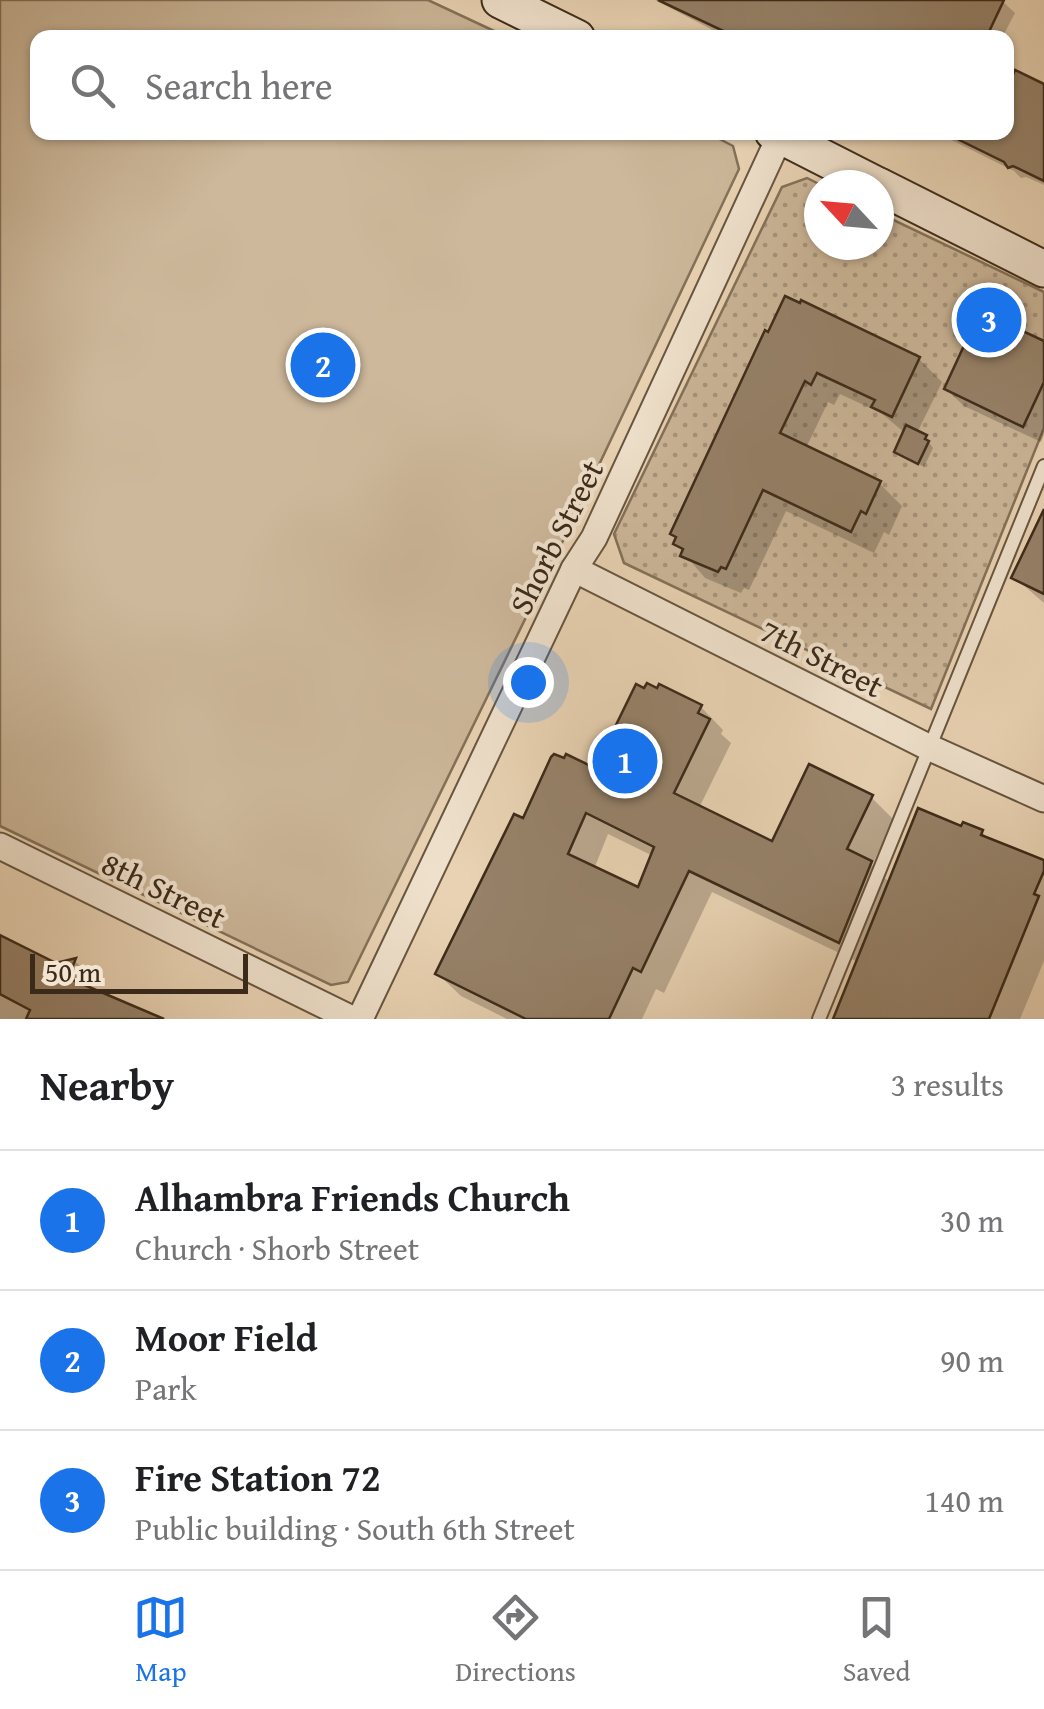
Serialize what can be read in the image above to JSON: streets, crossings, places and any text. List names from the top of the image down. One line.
{"streets":{"street":["Shorb Street","7th Street","8th Street"]},"crossings":[["Shorb Street","7th Street"]],"scale_bar":"50 m","north":"top left","page":{"search":"Search here","pins":["3","2","1"],"scale":"50 m","heading":["Nearby","3 results"],"list":[{"mark":"1","name":"Alhambra Friends Church","note":"Church · Shorb Street","value":"30 m"},{"mark":"2","name":"Moor Field","note":"Park","value":"90 m"},{"mark":"3","name":"Fire Station 72","note":"Public building · South 6th Street","value":"140 m"}],"nav":["Map","Directions","Saved"]}}
